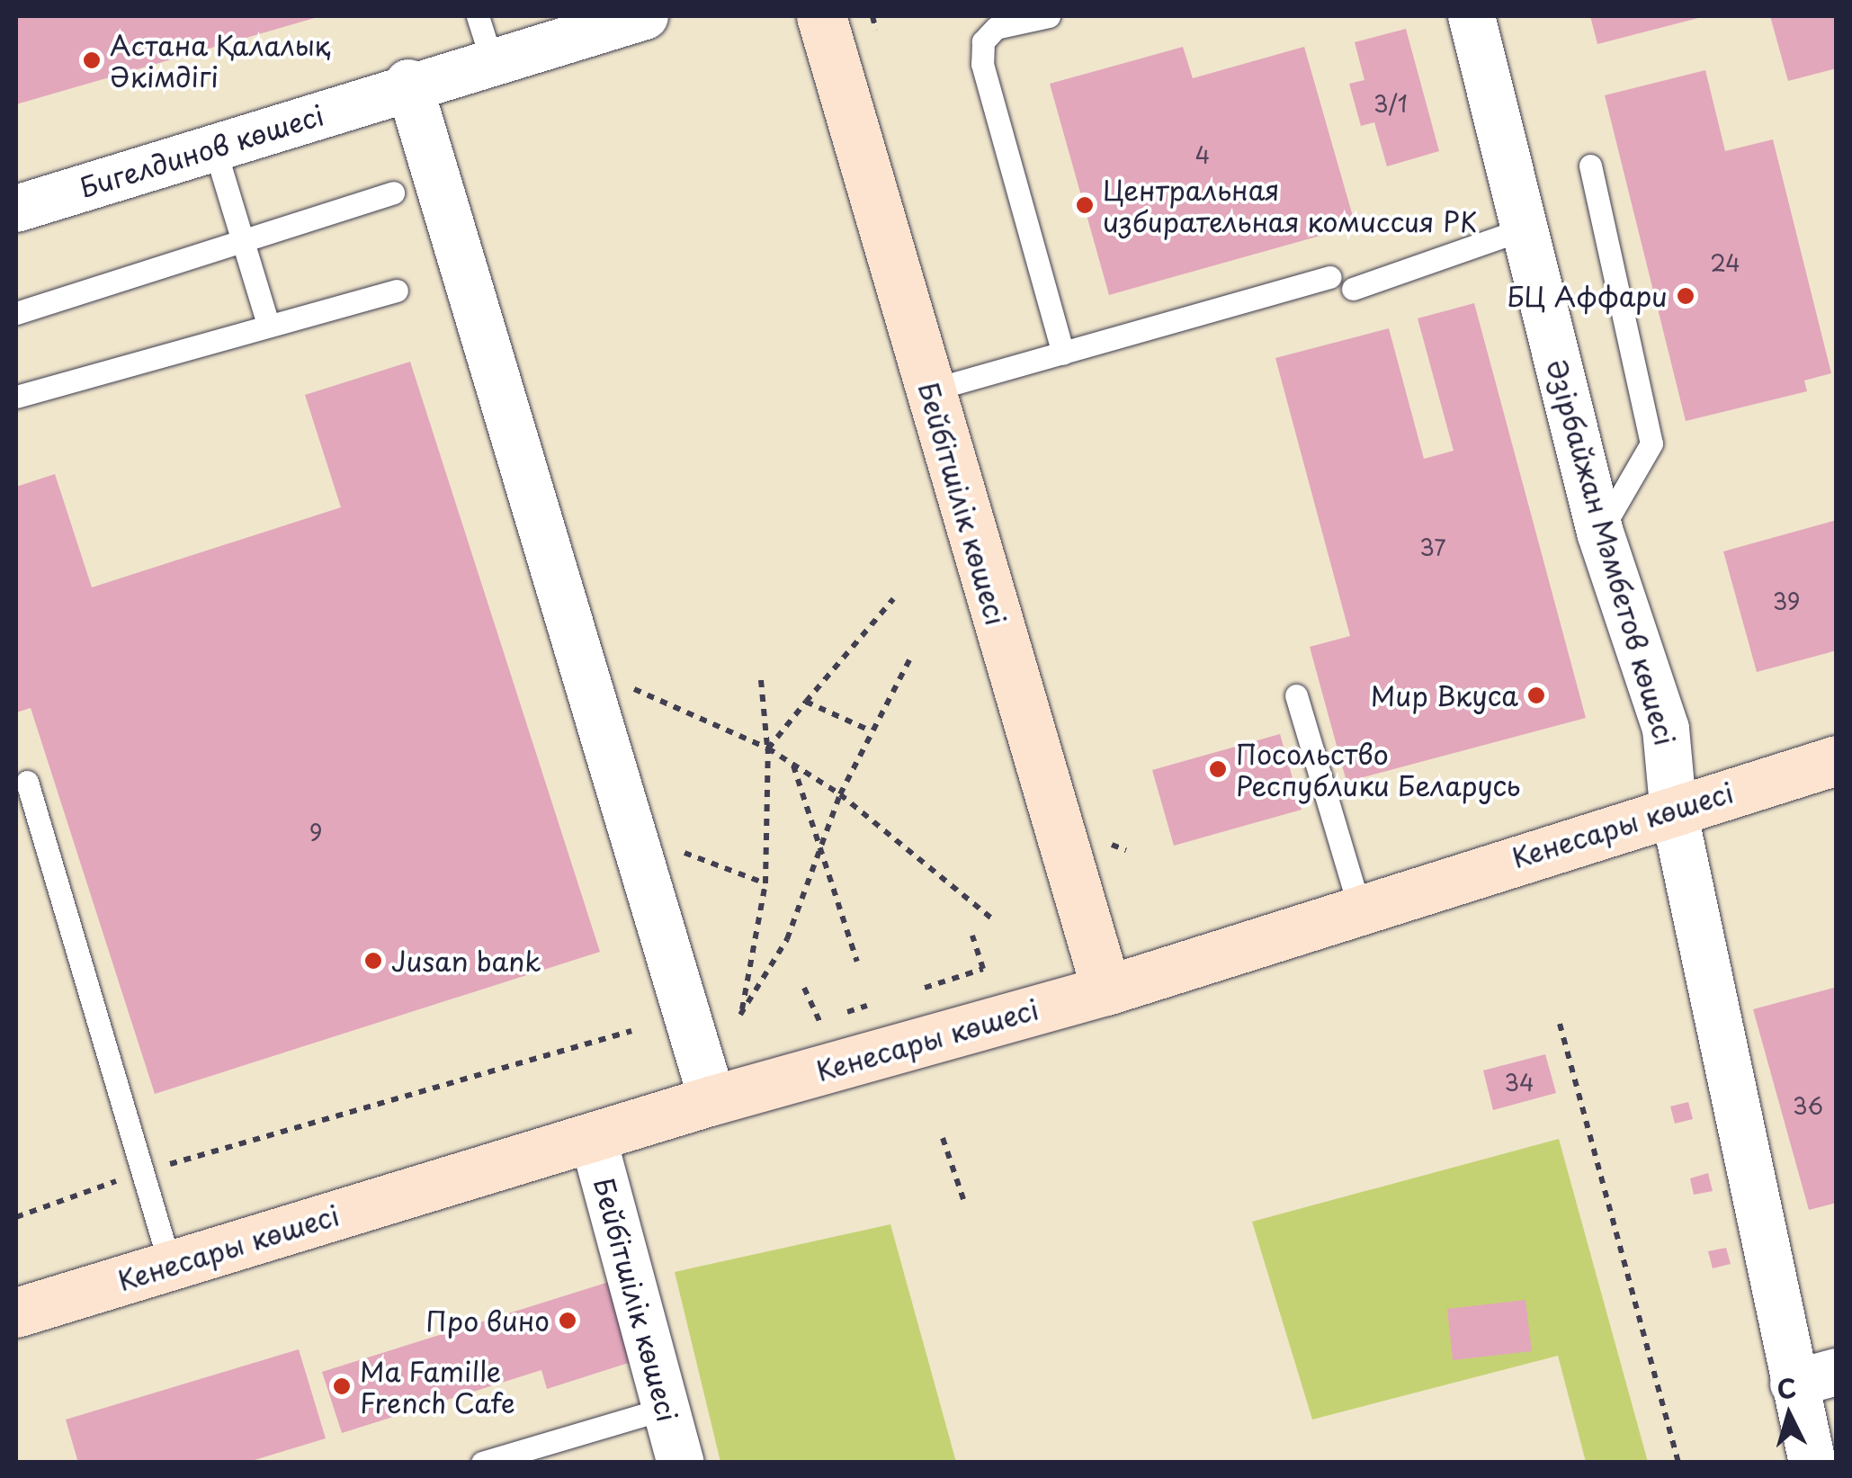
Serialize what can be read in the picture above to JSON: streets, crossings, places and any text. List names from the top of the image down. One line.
{"streets":{"main road":["Бейбітшілік көшесі","Кенесары көшесі"],"street":["Бигелдинов көшесі","Әзірбайжан Мәмбетов көшесі"]},"crossings":[["Бейбітшілік көшесі","Кенесары көшесі"],["Әзірбайжан Мәмбетов көшесі","Кенесары көшесі"]],"places":["Астана Қалалық Әкімдігі","Центральная избирательная комиссия РК","БЦ Аффари","Мир Вкуса","Посольство Республики Беларусь","Jusan bank","Про вино","Ma Famille French Cafe"],"house_numbers":["3/1","4","24","37","39","9","34","36"],"north":"top"}
